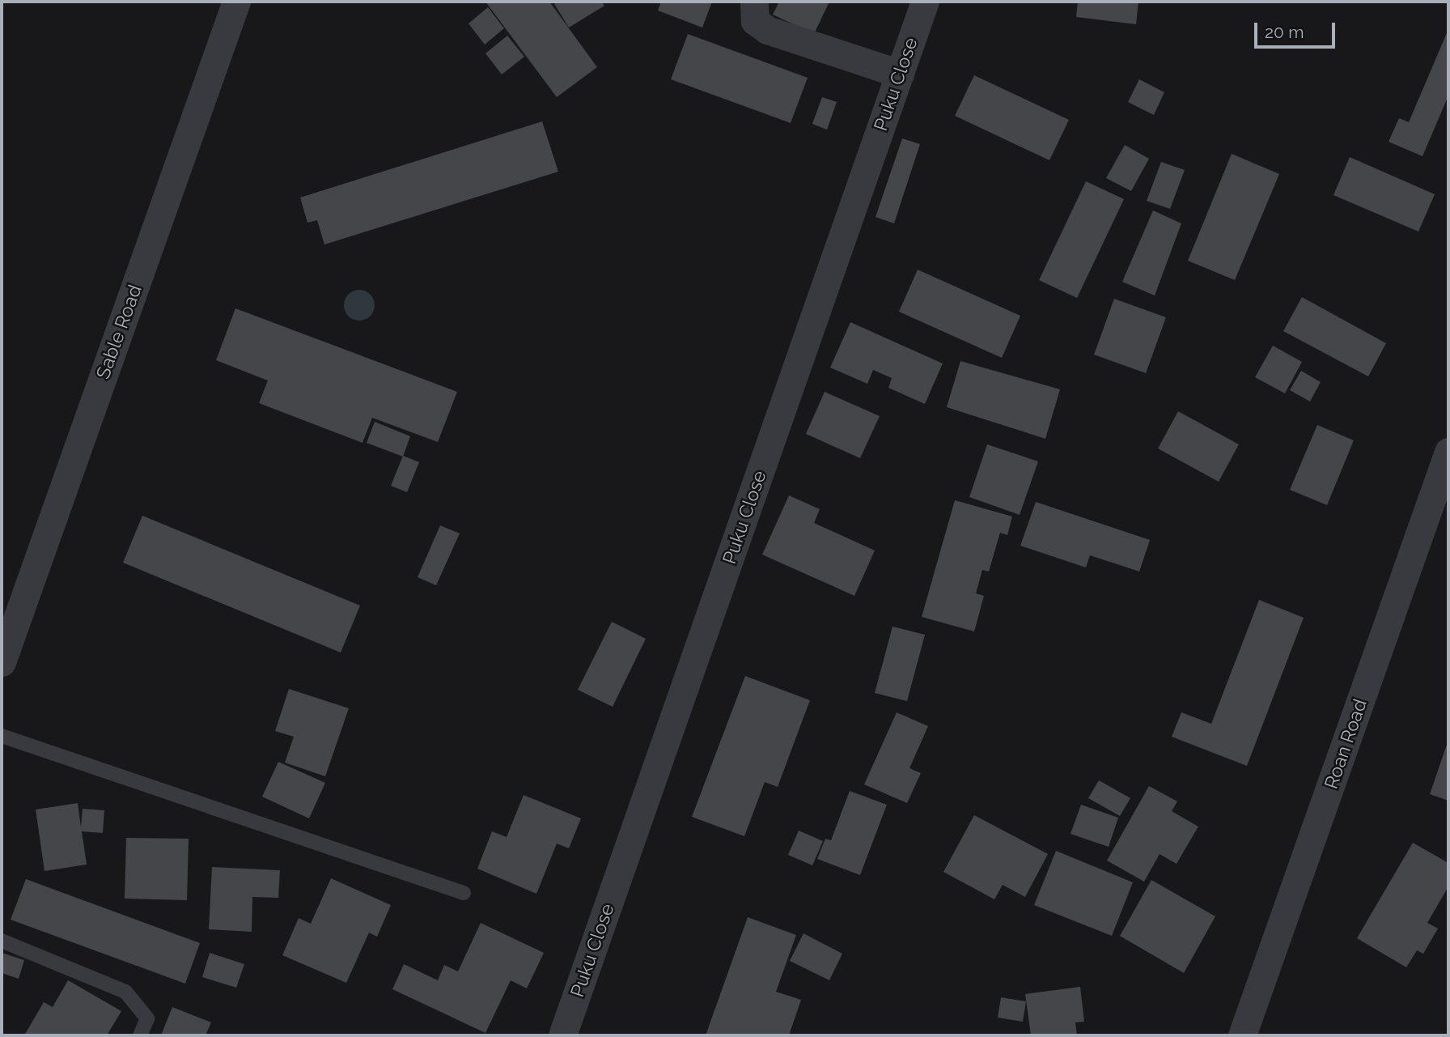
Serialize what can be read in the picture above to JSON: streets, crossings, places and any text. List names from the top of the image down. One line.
{"streets":{"street":["Puku Close","Sable Road","Roan Road"]},"scale_bar":"20 m"}
